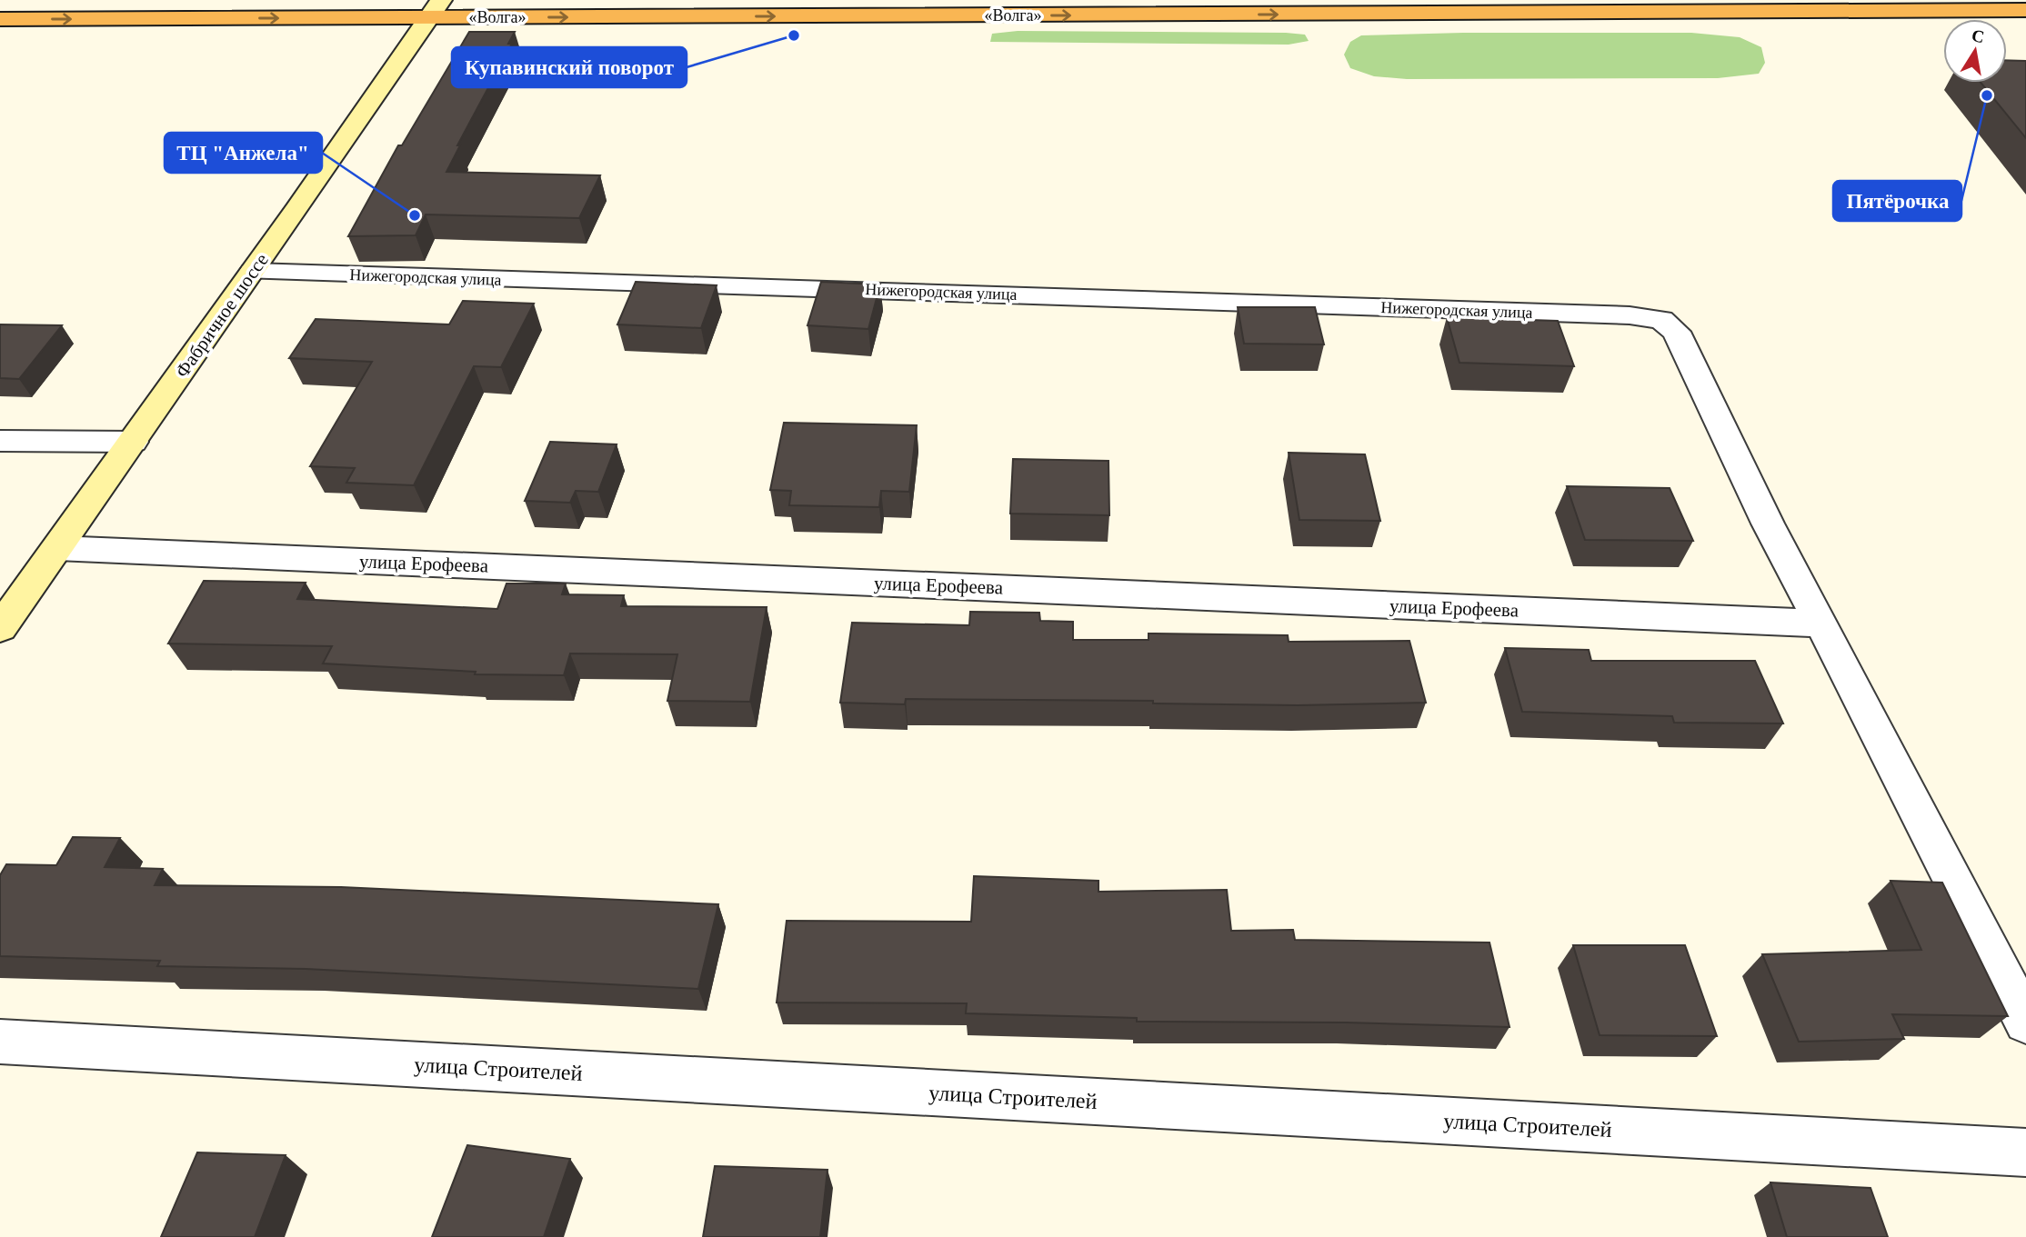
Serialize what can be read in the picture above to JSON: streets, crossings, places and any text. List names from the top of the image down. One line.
{"streets":{"highway":["«Волга»"],"main road":["Фабричное шоссе"],"street":["Нижегородская улица","улица Ерофеева","улица Строителей"]},"crossings":[["«Волга»","Фабричное шоссе"],["Нижегородская улица","Фабричное шоссе"],["Нижегородская улица","улица Ерофеева"],["Фабричное шоссе","улица Ерофеева"]],"one_way":["«Волга»"],"places":["Купавинский поворот","Пятёрочка","ТЦ \"Анжела\""],"north":"top"}
